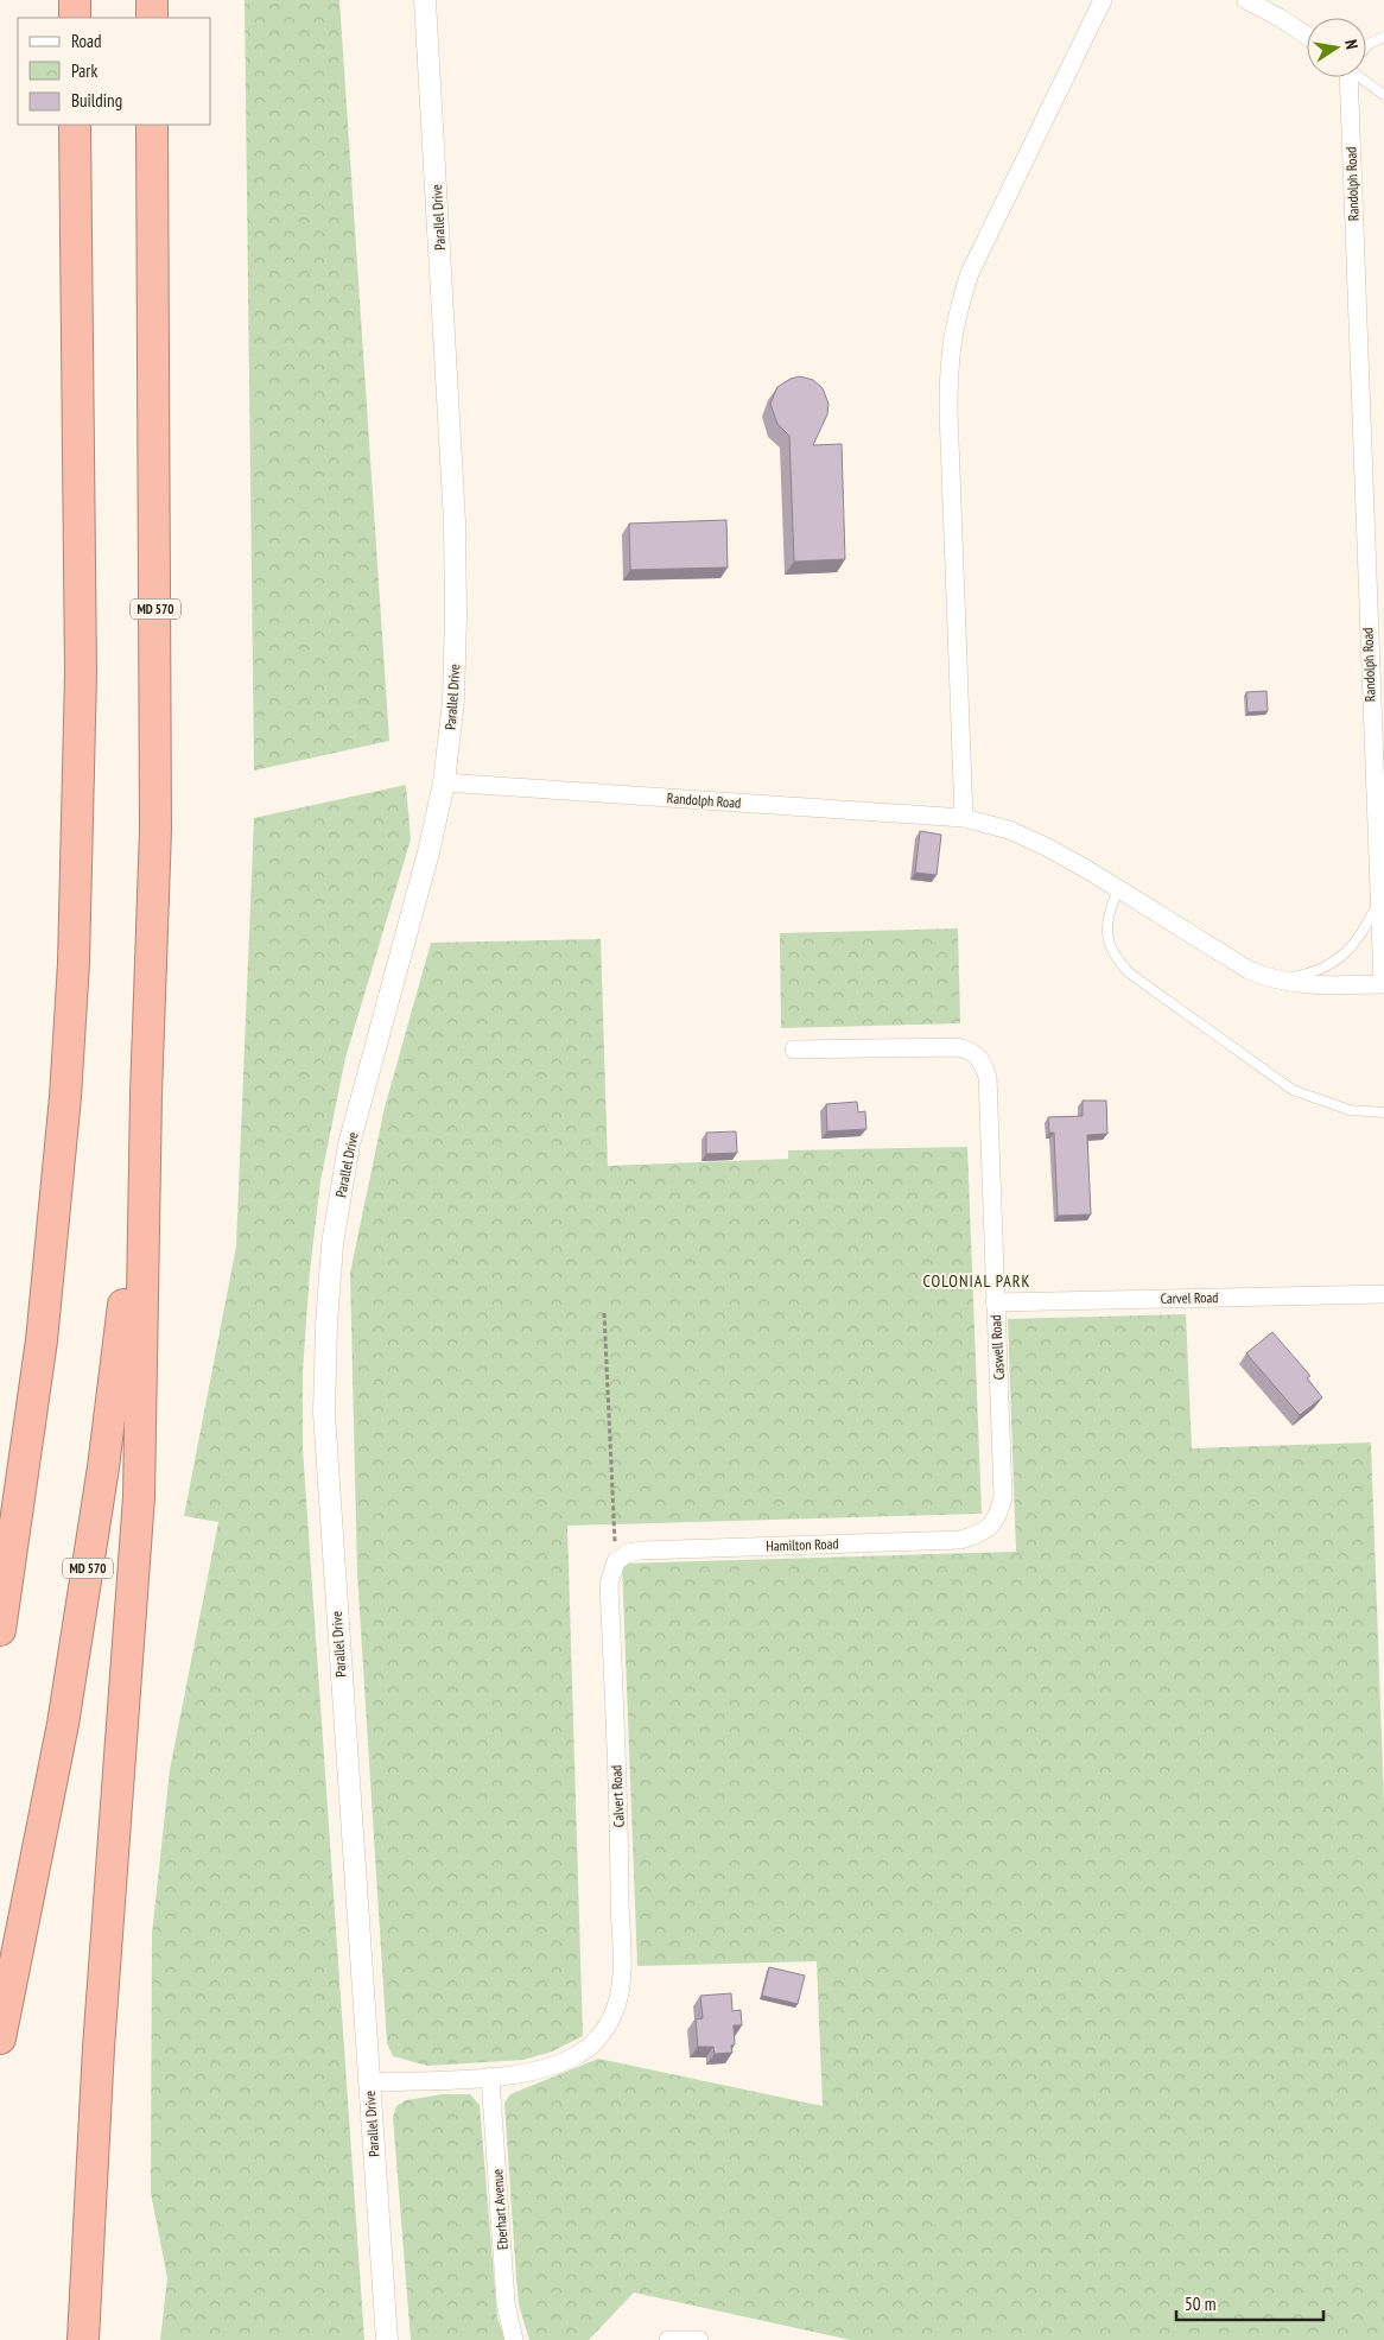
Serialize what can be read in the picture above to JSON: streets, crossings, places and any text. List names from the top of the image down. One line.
{"streets":{"highway":["MD 570"],"street":["Randolph Road","Parallel Drive","Carvel Road","Caswell Road","Hamilton Road","Calvert Road","Eberhart Avenue"]},"crossings":[["Randolph Road","Parallel Drive"],["Parallel Drive","Calvert Road"],["Carvel Road","Caswell Road"],["Caswell Road","Hamilton Road"],["Hamilton Road","Calvert Road"],["Calvert Road","Eberhart Avenue"]],"districts":["COLONIAL PARK"],"legend":["Road","Park","Building"],"scale_bar":"50 m","north":"right"}
